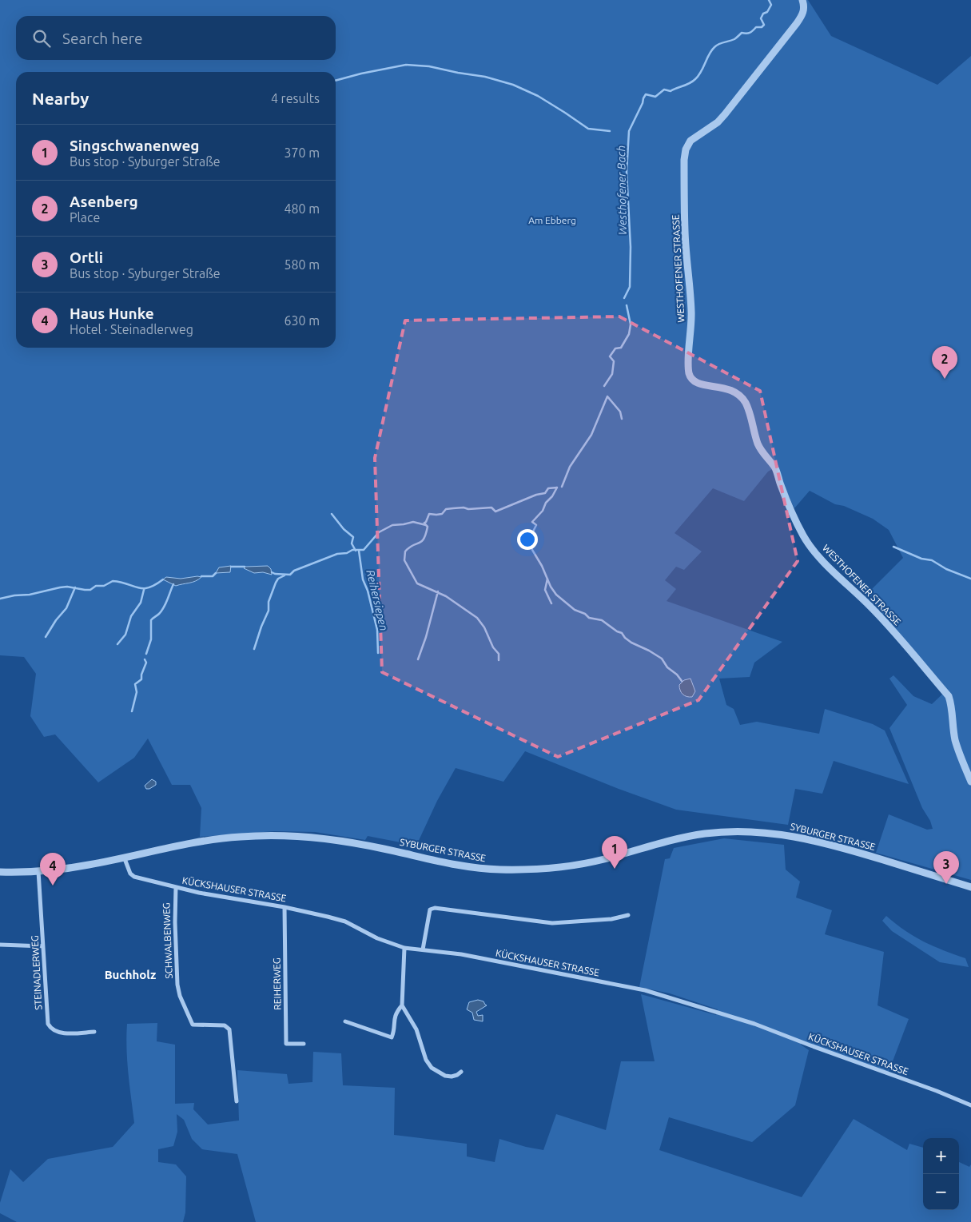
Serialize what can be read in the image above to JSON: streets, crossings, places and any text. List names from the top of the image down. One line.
{"streets":{"street":["WESTHOFENER STRASSE","SYBURGER STRASSE","KÜCKSHAUSER STRASSE","SCHWALBENWEG","STEINADLERWEG","REIHERWEG"]},"crossings":[["SYBURGER STRASSE","KÜCKSHAUSER STRASSE"],["SYBURGER STRASSE","STEINADLERWEG"],["KÜCKSHAUSER STRASSE","SCHWALBENWEG"],["KÜCKSHAUSER STRASSE","REIHERWEG"]],"districts":["Buchholz"],"water":["Westhofener Bach","Reihersiepen"],"parks":["Am Ebberg"],"page":{"search":"Search here","heading":["Nearby","4 results"],"list":[{"mark":"1","name":"Singschwanenweg","note":"Bus stop · Syburger Straße","value":"370 m"},{"mark":"2","name":"Asenberg","note":"Place","value":"480 m"},{"mark":"3","name":"Ortli","note":"Bus stop · Syburger Straße","value":"580 m"},{"mark":"4","name":"Haus Hunke","note":"Hotel · Steinadlerweg","value":"630 m"}],"pins":["2","1","3","4"],"map_buttons":["+","−"]}}
